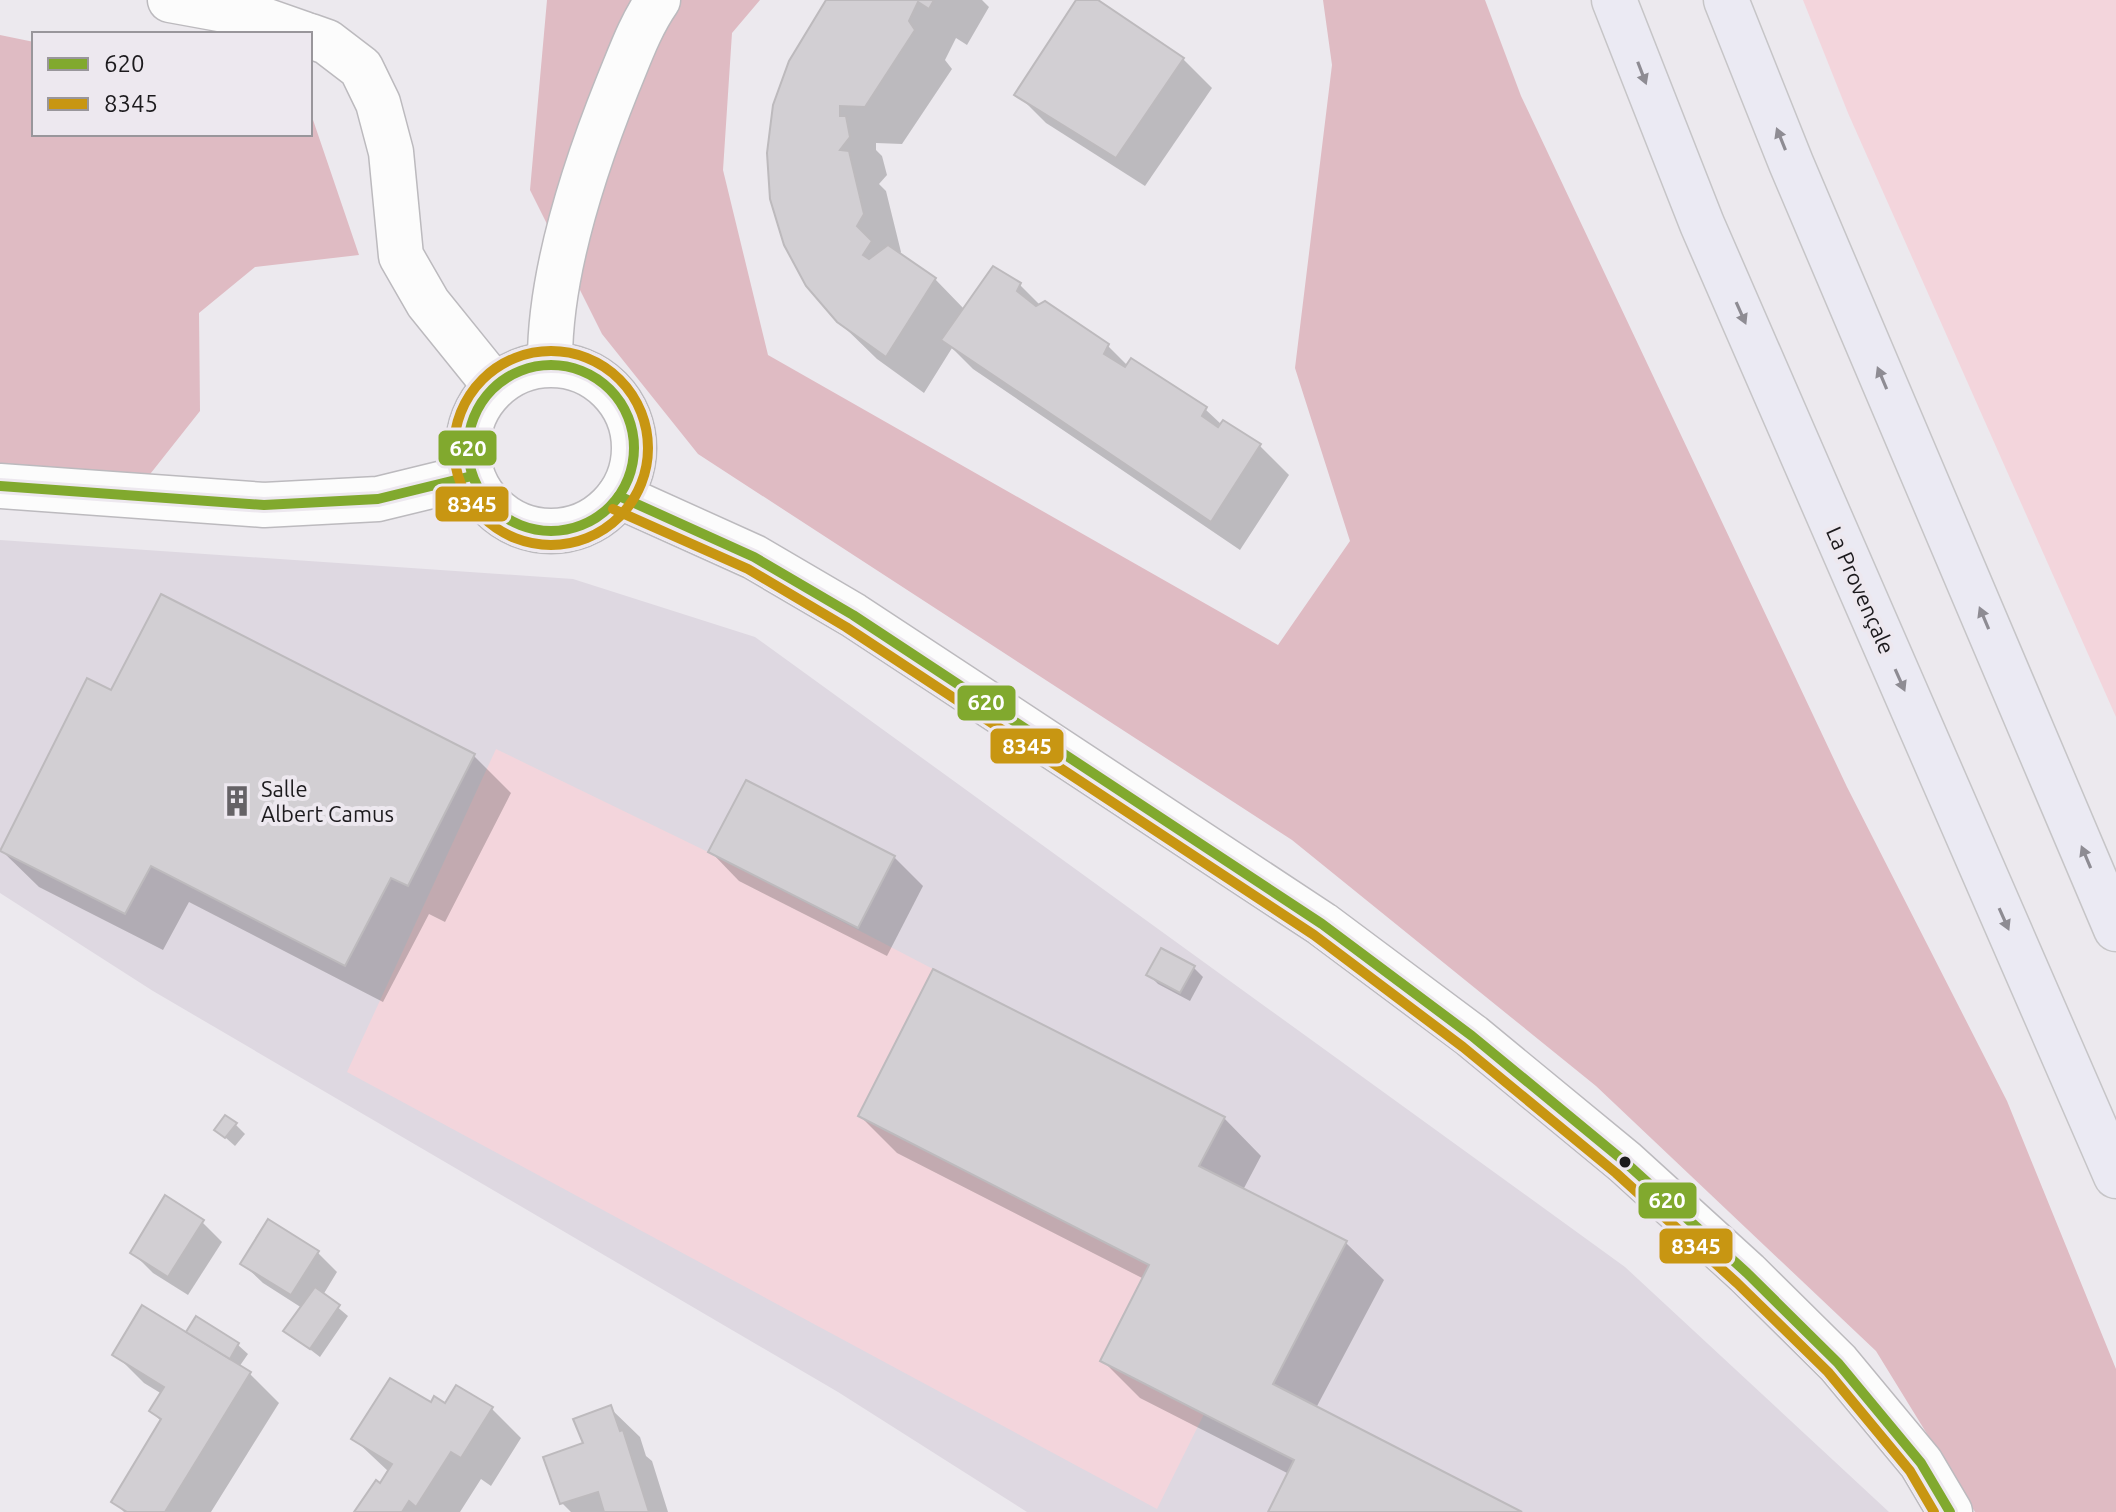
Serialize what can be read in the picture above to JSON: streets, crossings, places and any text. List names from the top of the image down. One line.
{"streets":{"highway":["La Provençale"]},"places":{"building":["Salle Albert Camus"]},"lines":["transit line 8345","transit line 620"],"legend":["620","8345"]}
